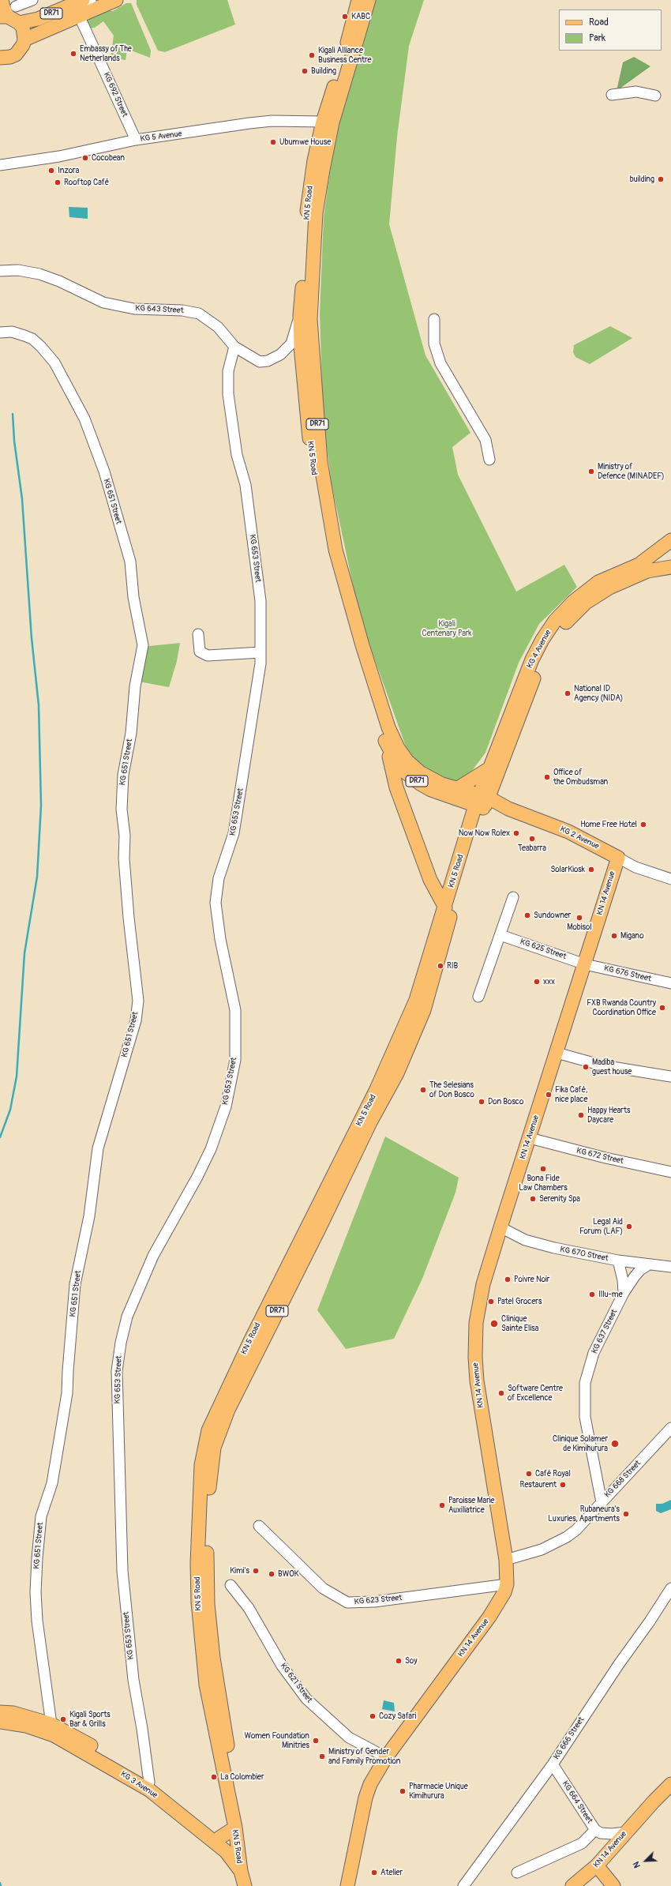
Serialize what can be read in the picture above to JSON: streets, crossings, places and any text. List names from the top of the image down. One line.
{"streets":{"main road":["DR71","KN 5 Road","KG 4 Avenue","KG 2 Avenue","KN 14 Avenue","KG 3 Avenue"],"street":["KG 692 Street","KG 5 Avenue","KG 643 Street","KG 651 Street","KG 653 Street","KG 625 Street","KG 676 Street","KG 672 Street","KG 670 Street","KG 637 Street","KG 668 Street","KG 623 Street","KG 621 Street","KG 666 Street","KG 664 Street"]},"crossings":[["DR71","KG 692 Street"],["KG 692 Street","KG 5 Avenue"],["KG 5 Avenue","KN 5 Road"],["KN 5 Road","KG 643 Street"],["KN 5 Road","KG 4 Avenue"],["KN 5 Road","KG 2 Avenue"],["KN 5 Road","KG 3 Avenue"],["KG 643 Street","KG 653 Street"],["KG 651 Street","KG 3 Avenue"],["KG 653 Street","KG 3 Avenue"],["KG 4 Avenue","KG 2 Avenue"],["KG 2 Avenue","KN 14 Avenue"],["KN 14 Avenue","KG 625 Street"],["KN 14 Avenue","KG 676 Street"],["KN 14 Avenue","KG 672 Street"],["KN 14 Avenue","KG 670 Street"],["KN 14 Avenue","KG 668 Street"],["KN 14 Avenue","KG 623 Street"],["KN 14 Avenue","KG 621 Street"],["KN 14 Avenue","KG 664 Street"],["KG 625 Street","KG 676 Street"],["KG 670 Street","KG 637 Street"],["KG 637 Street","KG 668 Street"],["KG 666 Street","KG 664 Street"]],"parks":["Kigali Centenary Park"],"places":["KABC","Embassy of The Netherlands","Kigali Alliance Business Centre","Building","Ubumwe House","Cocobean","Inzora","building","Rooftop Café","Ministry of Defence (MINADEF)","National ID Agency (NIDA)","Office of the Ombudsman","Home Free Hotel","Now Now Rolex","Teabarra","SolarKiosk","Sundowner","Mobisol","Migano","RIB","xxx","FXB Rwanda Country Coordination Office","Madiba guest house","The Selesians of Don Bosco","Fika Café, nice place","Don Bosco","Happy Hearts Daycare","Bona Fide Law Chambers","Serenity Spa","Legal Aid Forum (LAF)","Poivre Noir","Illu-me","Patel Grocers","Clinique Sainte Elisa","Software Centre of Excellence","Clinique Solamer de Kimihurura","Café Royal","Restaurent","Paroisse Marie Auxiliatrice","Rubaneura's Luxuries, Apartments","Kimi's","BWOK","Soy","Cozy Safari","Kigali Sports Bar & Grills","Women Foundation Minitries","Ministry of Gender and Family Promotion","La Colombier","Pharmacie Unique Kimihurura","Atelier"],"legend":["Road","Park"],"north":"bottom left"}
